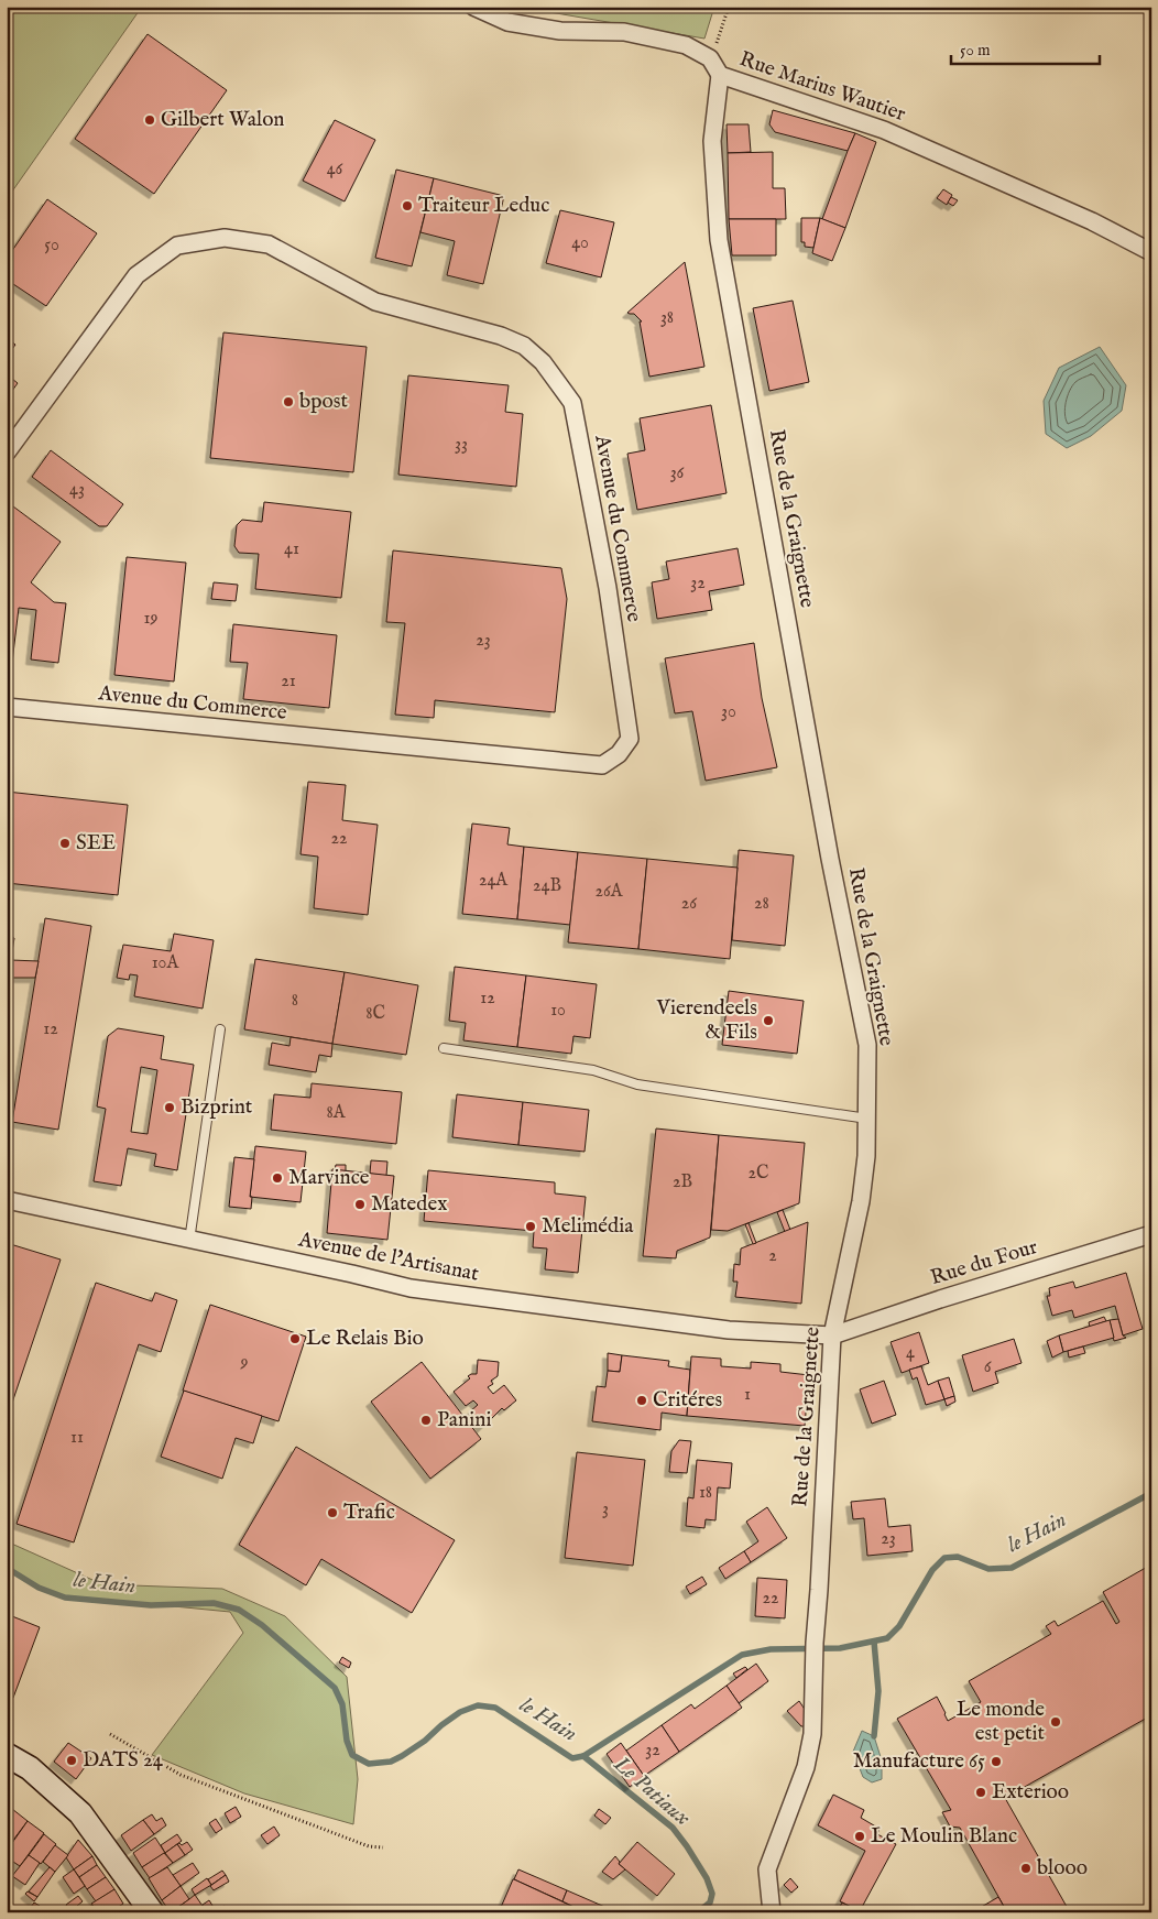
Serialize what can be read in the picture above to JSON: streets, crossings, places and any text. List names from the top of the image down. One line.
{"streets":{"street":["Rue Marius Wautier","Rue de la Graignette","Avenue du Commerce","Avenue de l'Artisanat","Rue du Four"]},"crossings":[["Rue Marius Wautier","Rue de la Graignette"],["Rue de la Graignette","Avenue de l'Artisanat"],["Rue de la Graignette","Rue du Four"],["Avenue de l'Artisanat","Rue du Four"]],"water":["le Hain","Le Patiaux"],"places":["Gilbert Walon","Traiteur Leduc","bpost","SEE","Vierendeels & Fils","Bizprint","Marvince","Matedex","Melimédia","Le Relais Bio","Critéres","Panini","Trafic","Le monde est petit","DATS 24","Manufacture 65","Exterioo","Le Moulin Blanc","blooo"],"house_numbers":["46","40","50","38","33","36","43","41","32","19","23","21","30","22","24A","24B","26A","26","28","10A","12","8","10","8C","12","8A","2C","2B","2","4","9","6","1","11","18","3","23","22","32"],"scale_bar":"50 m"}
